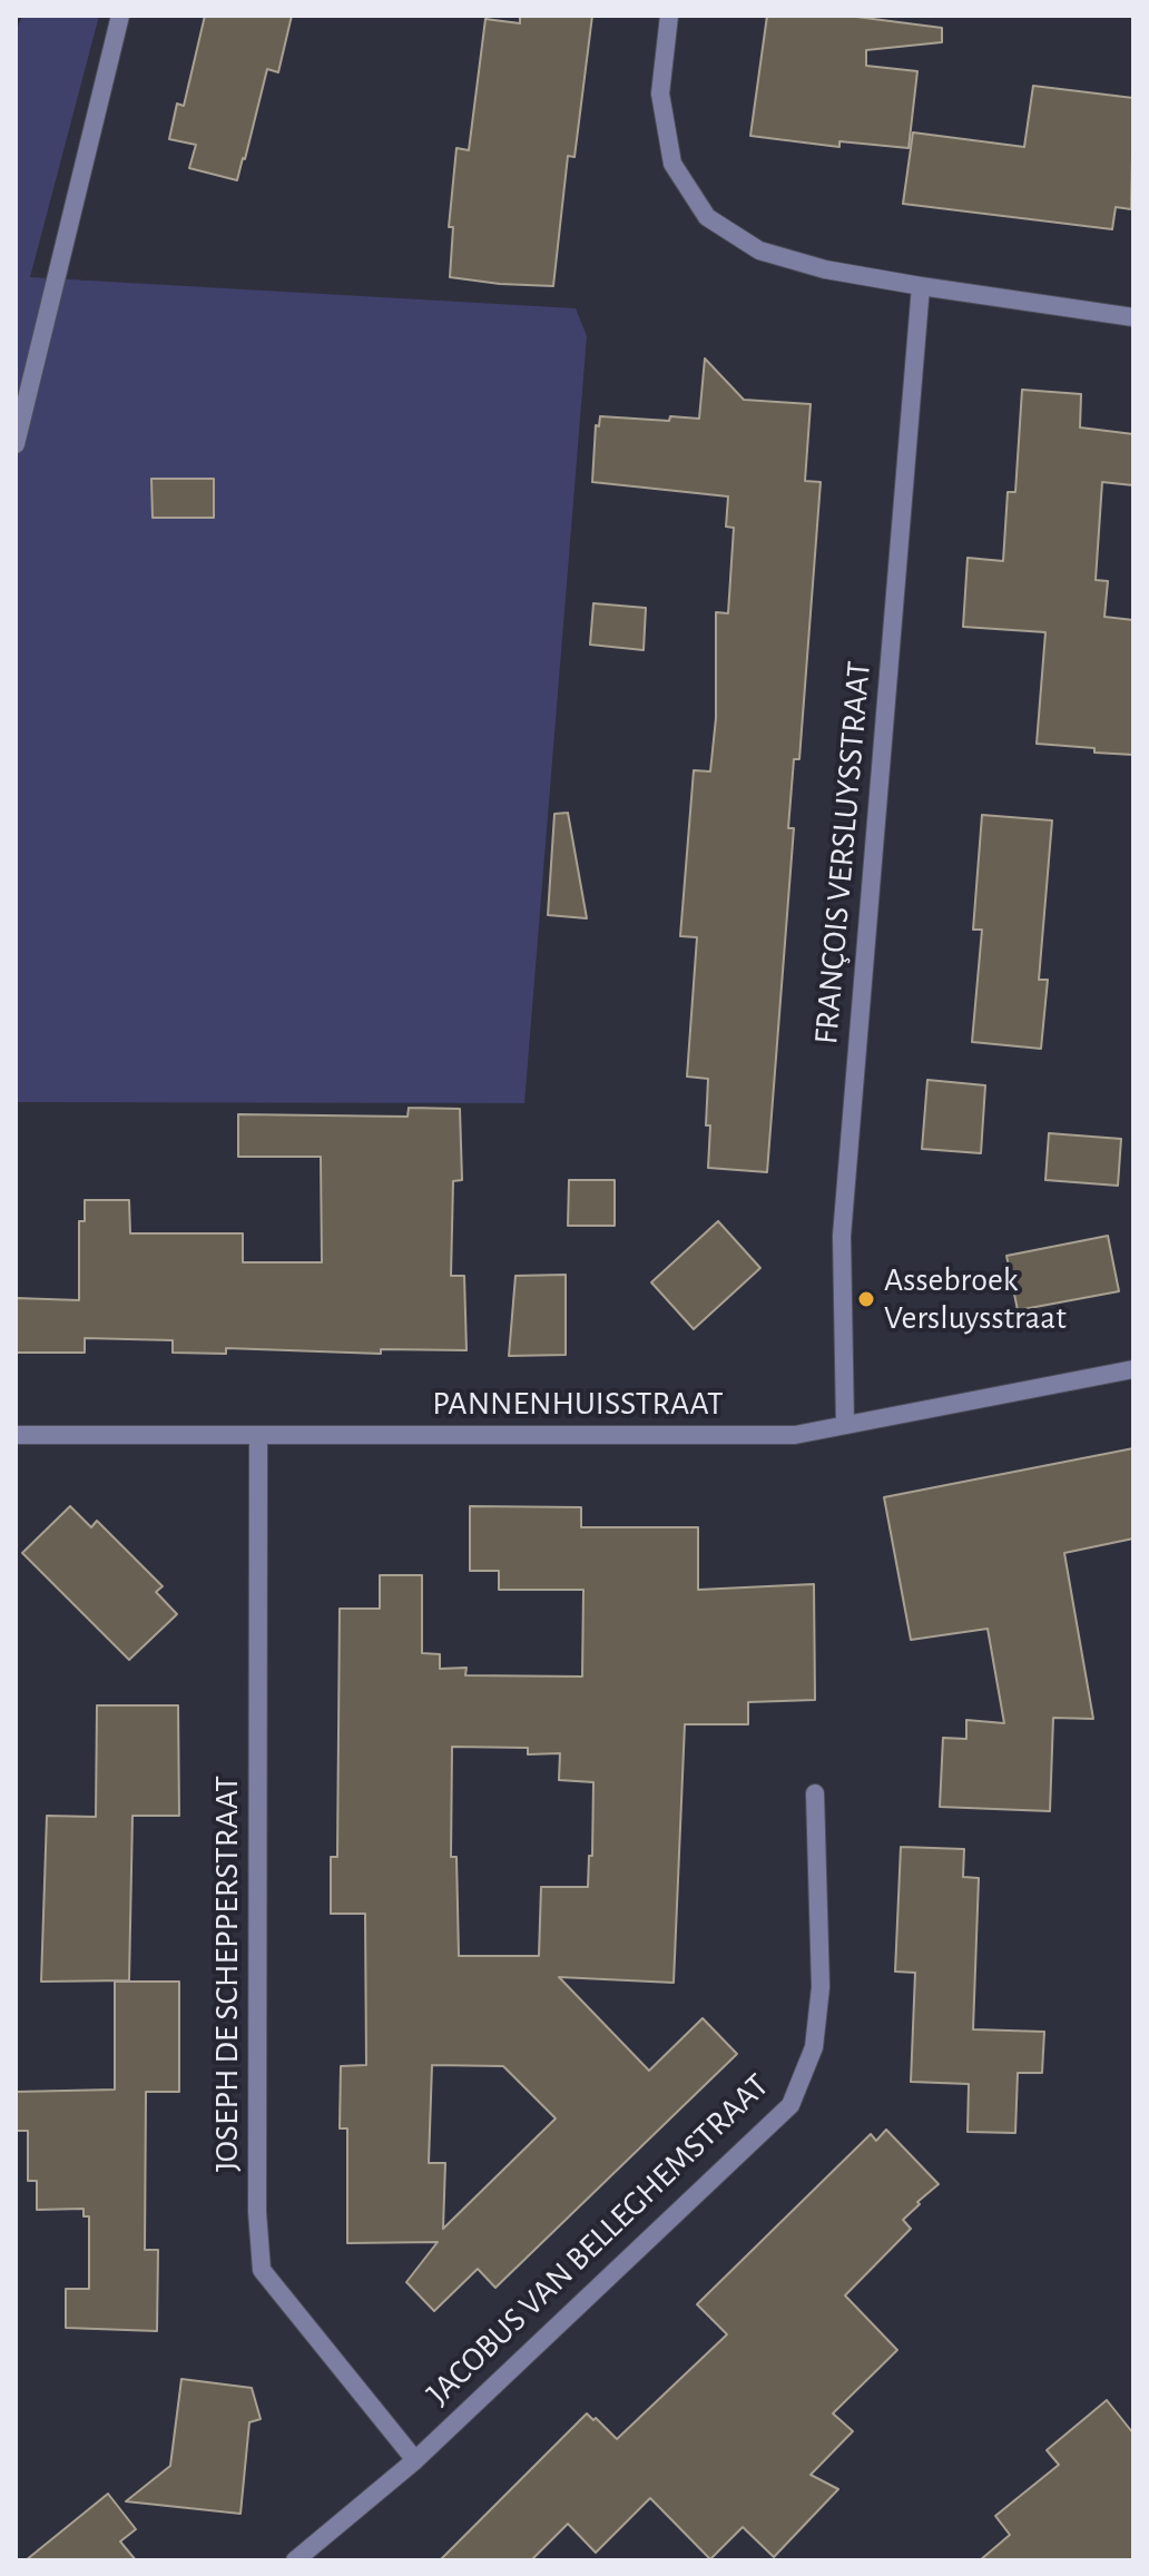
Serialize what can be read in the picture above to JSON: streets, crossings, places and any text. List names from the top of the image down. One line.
{"streets":{"street":["FRANÇOIS VERSLUYSSTRAAT","PANNENHUISSTRAAT","JOSEPH DE SCHEPPERSTRAAT","JACOBUS VAN BELLEGHEMSTRAAT"]},"crossings":[["FRANÇOIS VERSLUYSSTRAAT","PANNENHUISSTRAAT"],["PANNENHUISSTRAAT","JOSEPH DE SCHEPPERSTRAAT"],["JOSEPH DE SCHEPPERSTRAAT","JACOBUS VAN BELLEGHEMSTRAAT"]],"places":["Assebroek Versluysstraat"]}
